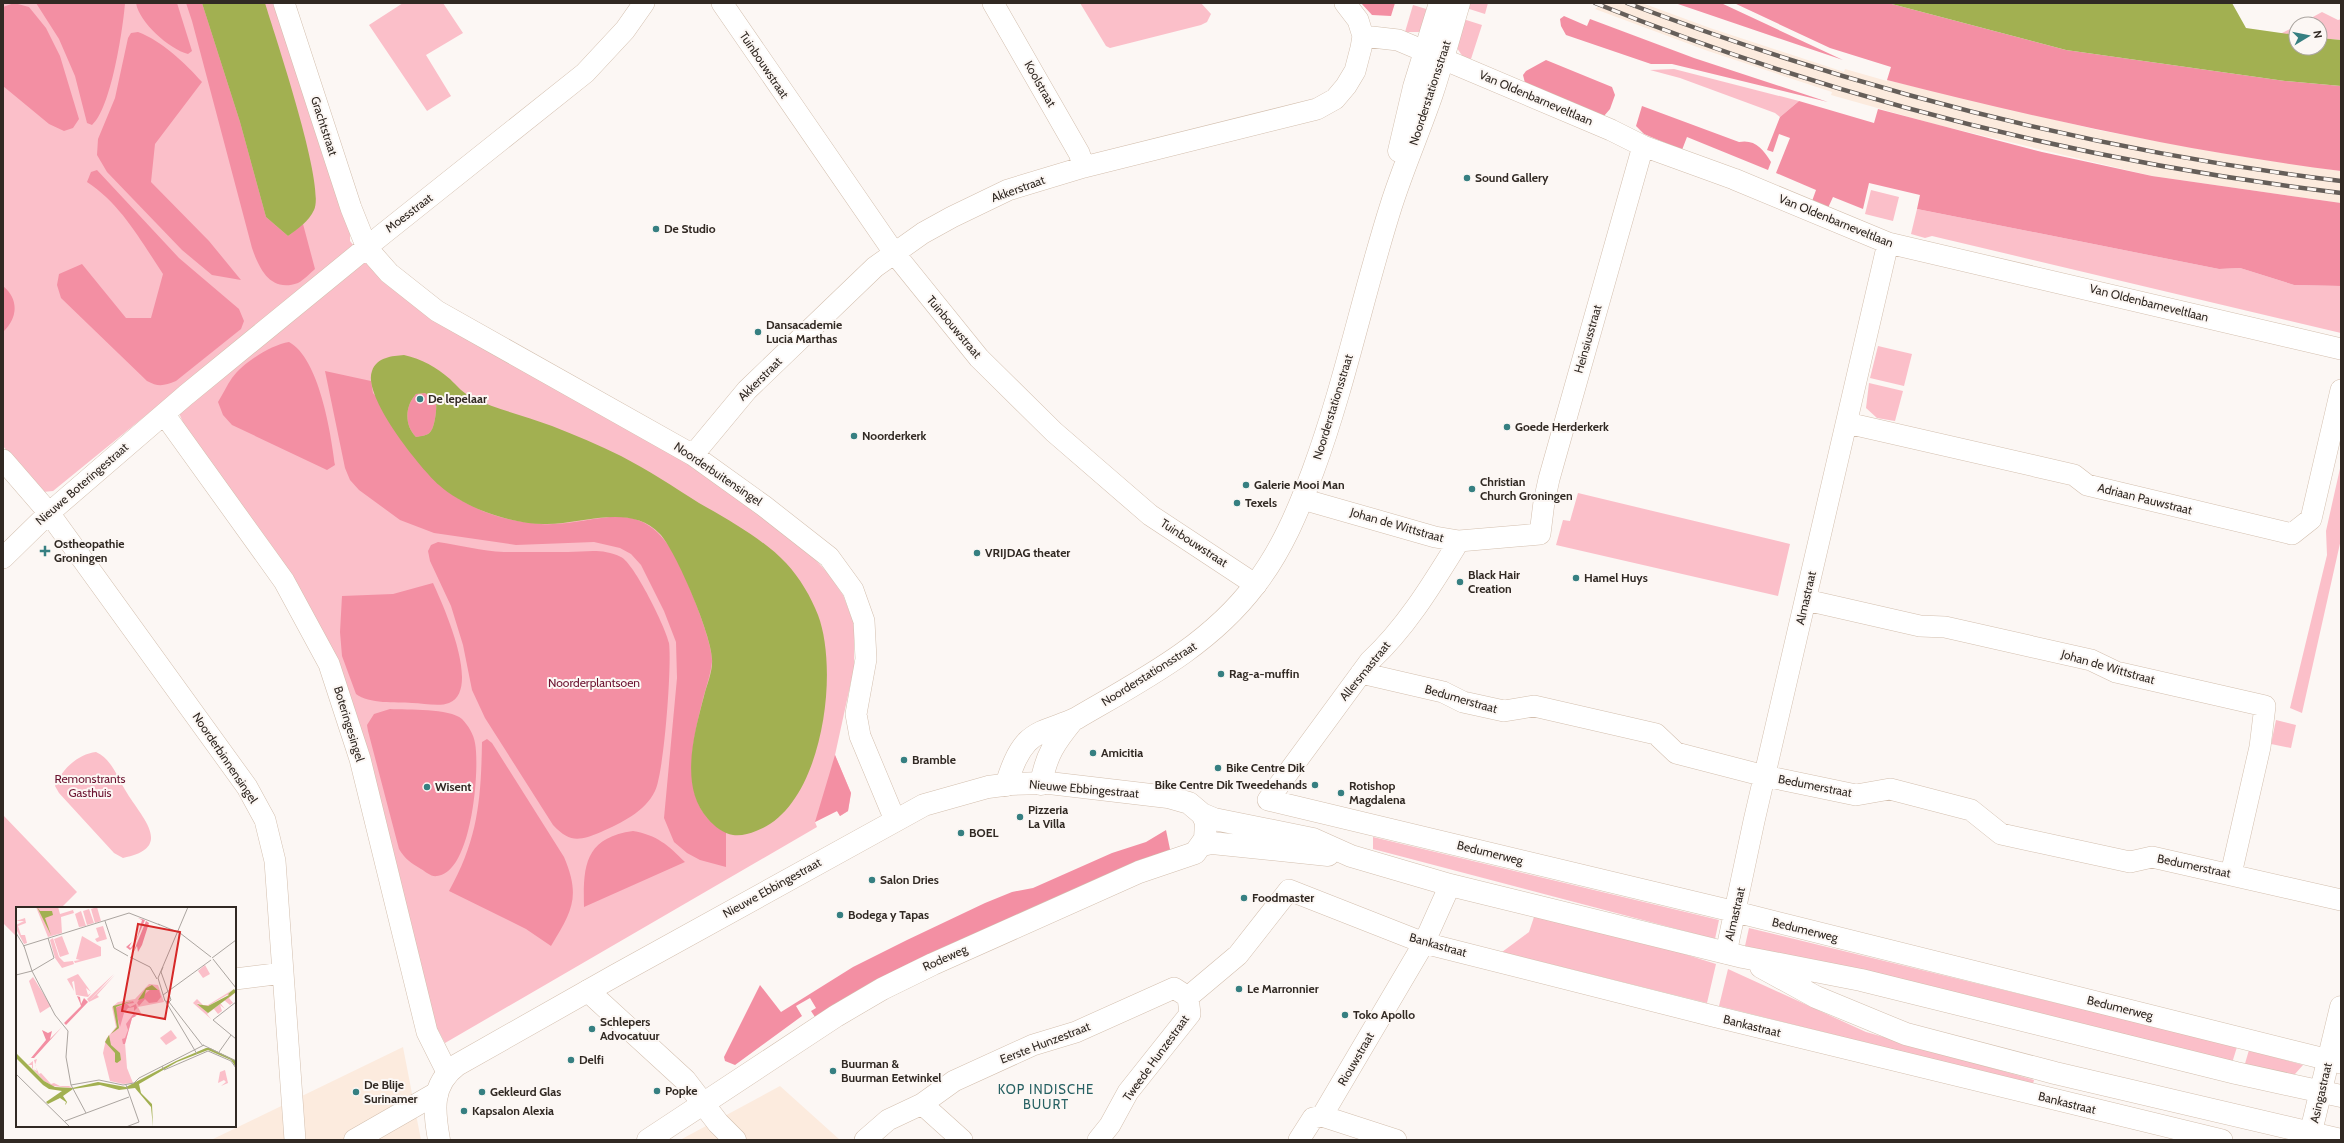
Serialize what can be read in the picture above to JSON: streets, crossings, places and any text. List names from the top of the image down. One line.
{"streets":{"main road":["Noorderstationsstraat","Nieuwe Ebbingestraat","Rodeweg","Asingastraat"],"street":["Tuinbouwstraat","Koolstraat","Van Oldenbarneveltlaan","Grachtstraat","Akkerstraat","Moesstraat","Heinsiusstraat","Noorderbuitensingel","Nieuwe Boteringestraat","Adriaan Pauwstraat","Johan de Wittstraat","Almastraat","Allersmastraat","Bedumerstraat","Boteringesingel","Noorderbinnensingel","Bedumerweg","Bankastraat","Eerste Hunzestraat","Tweede Hunzestraat","Riouwstraat"]},"crossings":[["Tuinbouwstraat","Noorderstationsstraat"],["Tuinbouwstraat","Akkerstraat"],["Koolstraat","Akkerstraat"],["Noorderstationsstraat","Van Oldenbarneveltlaan"],["Noorderstationsstraat","Johan de Wittstraat"],["Noorderstationsstraat","Nieuwe Ebbingestraat"],["Van Oldenbarneveltlaan","Akkerstraat"],["Van Oldenbarneveltlaan","Heinsiusstraat"],["Van Oldenbarneveltlaan","Almastraat"],["Grachtstraat","Moesstraat"],["Grachtstraat","Noorderbuitensingel"],["Akkerstraat","Noorderbuitensingel"],["Moesstraat","Noorderbuitensingel"],["Moesstraat","Nieuwe Boteringestraat"],["Moesstraat","Boteringesingel"],["Heinsiusstraat","Johan de Wittstraat"],["Noorderbuitensingel","Nieuwe Ebbingestraat"],["Nieuwe Boteringestraat","Boteringesingel"],["Nieuwe Boteringestraat","Noorderbinnensingel"],["Adriaan Pauwstraat","Almastraat"],["Johan de Wittstraat","Almastraat"],["Johan de Wittstraat","Allersmastraat"],["Johan de Wittstraat","Bedumerstraat"],["Almastraat","Bedumerstraat"],["Almastraat","Bedumerweg"],["Allersmastraat","Bedumerstraat"],["Allersmastraat","Bedumerweg"],["Boteringesingel","Nieuwe Ebbingestraat"],["Bedumerweg","Asingastraat"],["Bankastraat","Tweede Hunzestraat"],["Bankastraat","Riouwstraat"],["Eerste Hunzestraat","Tweede Hunzestraat"]],"districts":["KOP INDISCHE BUURT"],"parks":["Noorderplantsoen","Remonstrants Gasthuis"],"places":{"other":["Sound Gallery","De Studio","Dansacademie Lucia Marthas","De lepelaar","Goede Herderkerk","Noorderkerk","Galerie Mooi Man","Christian Church Groningen","Texels","VRIJDAG theater","Hamel Huys","Black Hair Creation","Rag-a-muffin","Amicitia","Bramble","Bike Centre Dik","Bike Centre Dik Tweedehands","Wisent","Rotishop Magdalena","Pizzeria La Villa","BOEL","Salon Dries","Foodmaster","Bodega y Tapas","Le Marronnier","Toko Apollo","Schlepers Advocatuur","Delfi","Buurman & Buurman Eetwinkel","Popke","De Blije Surinamer","Gekleurd Glas","Kapsalon Alexia"],"health":["Ostheopathie Groningen"]},"north":"right"}
